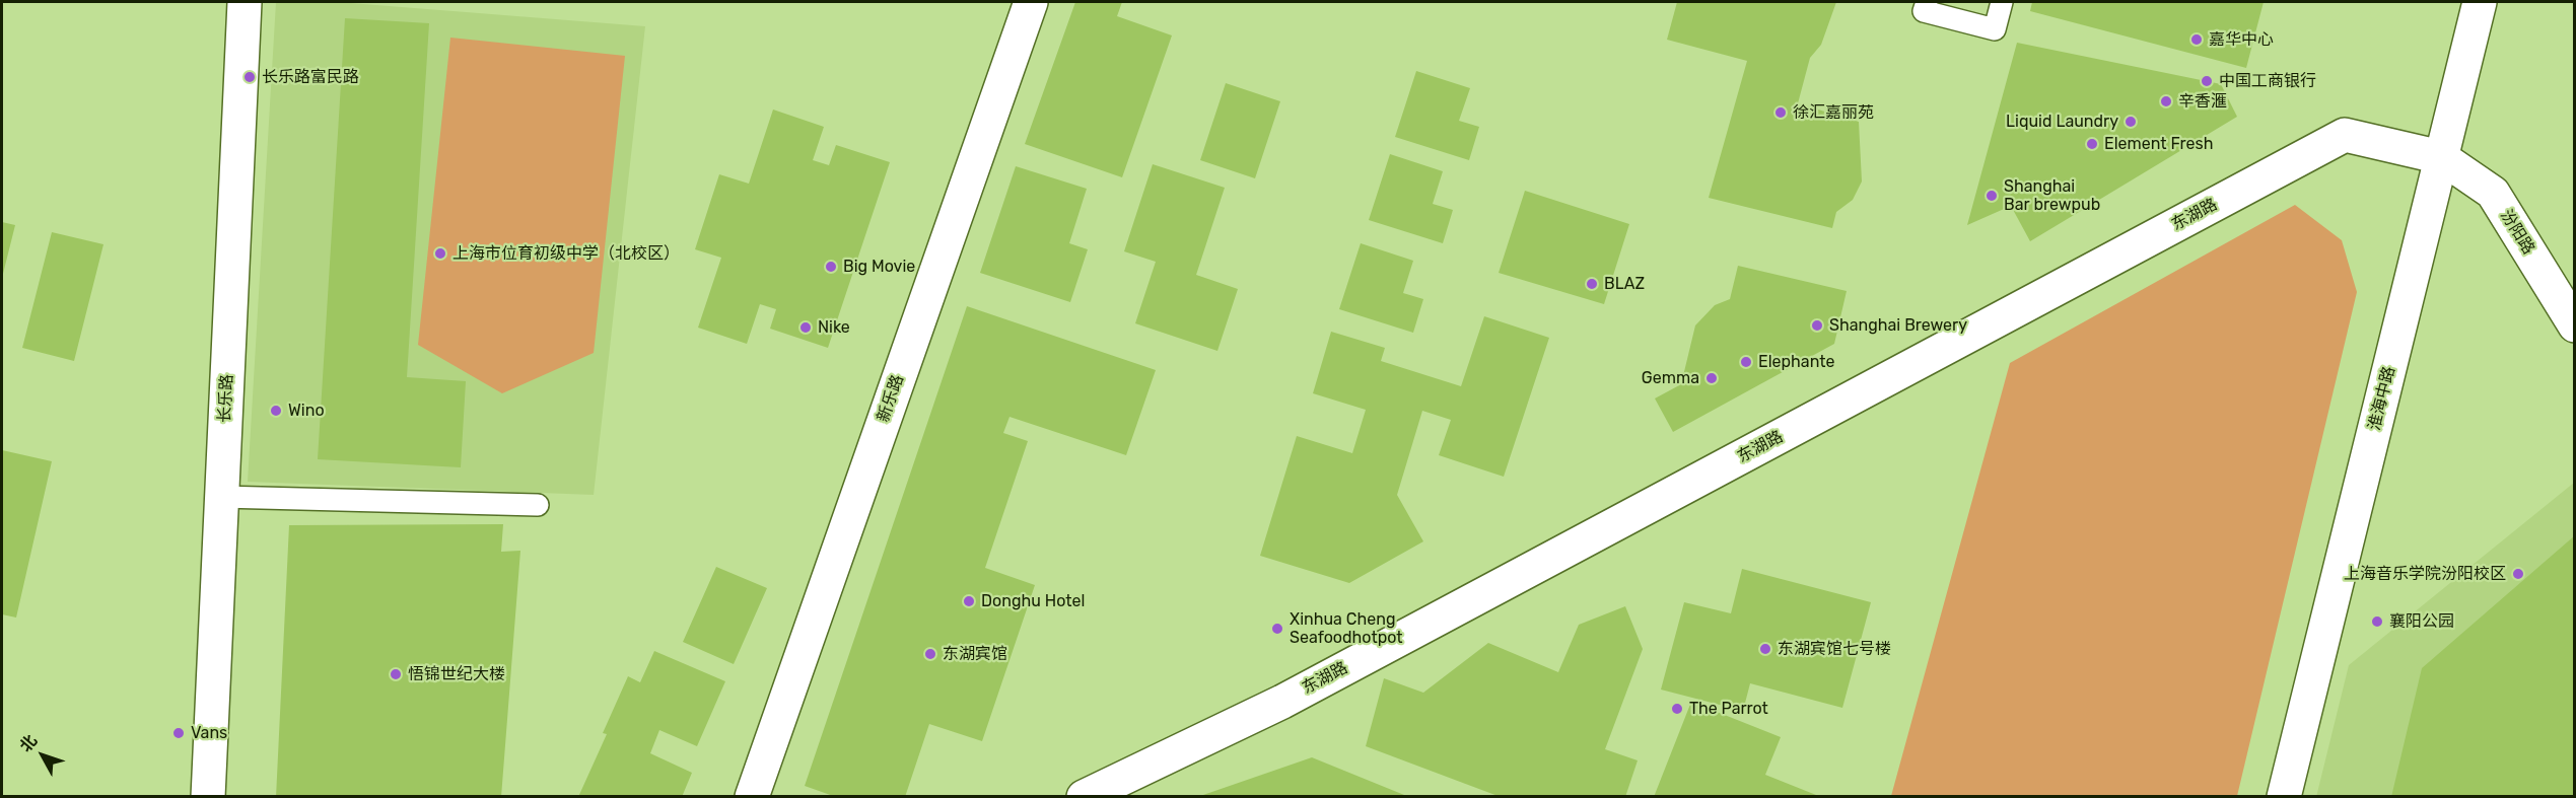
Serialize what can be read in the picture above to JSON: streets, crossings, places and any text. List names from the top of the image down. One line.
{"streets":{"street":["东湖路","汾阳路","长乐路","新乐路","淮海中路"]},"crossings":[["东湖路","汾阳路"],["东湖路","淮海中路"],["汾阳路","淮海中路"]],"places":["嘉华中心","长乐路富民路","中国工商银行","辛香滙","徐汇嘉丽苑","Liquid Laundry","Element Fresh","Shanghai Bar brewpub","上海市位育初级中学（北校区）","Big Movie","BLAZ","Shanghai Brewery","Nike","Elephante","Gemma","Wino","上海音乐学院汾阳校区","Donghu Hotel","襄阳公园","Xinhua Cheng Seafoodhotpot","东湖宾馆七号楼","东湖宾馆","悟锦世纪大楼","The Parrot","Vans"],"north":"top left"}
